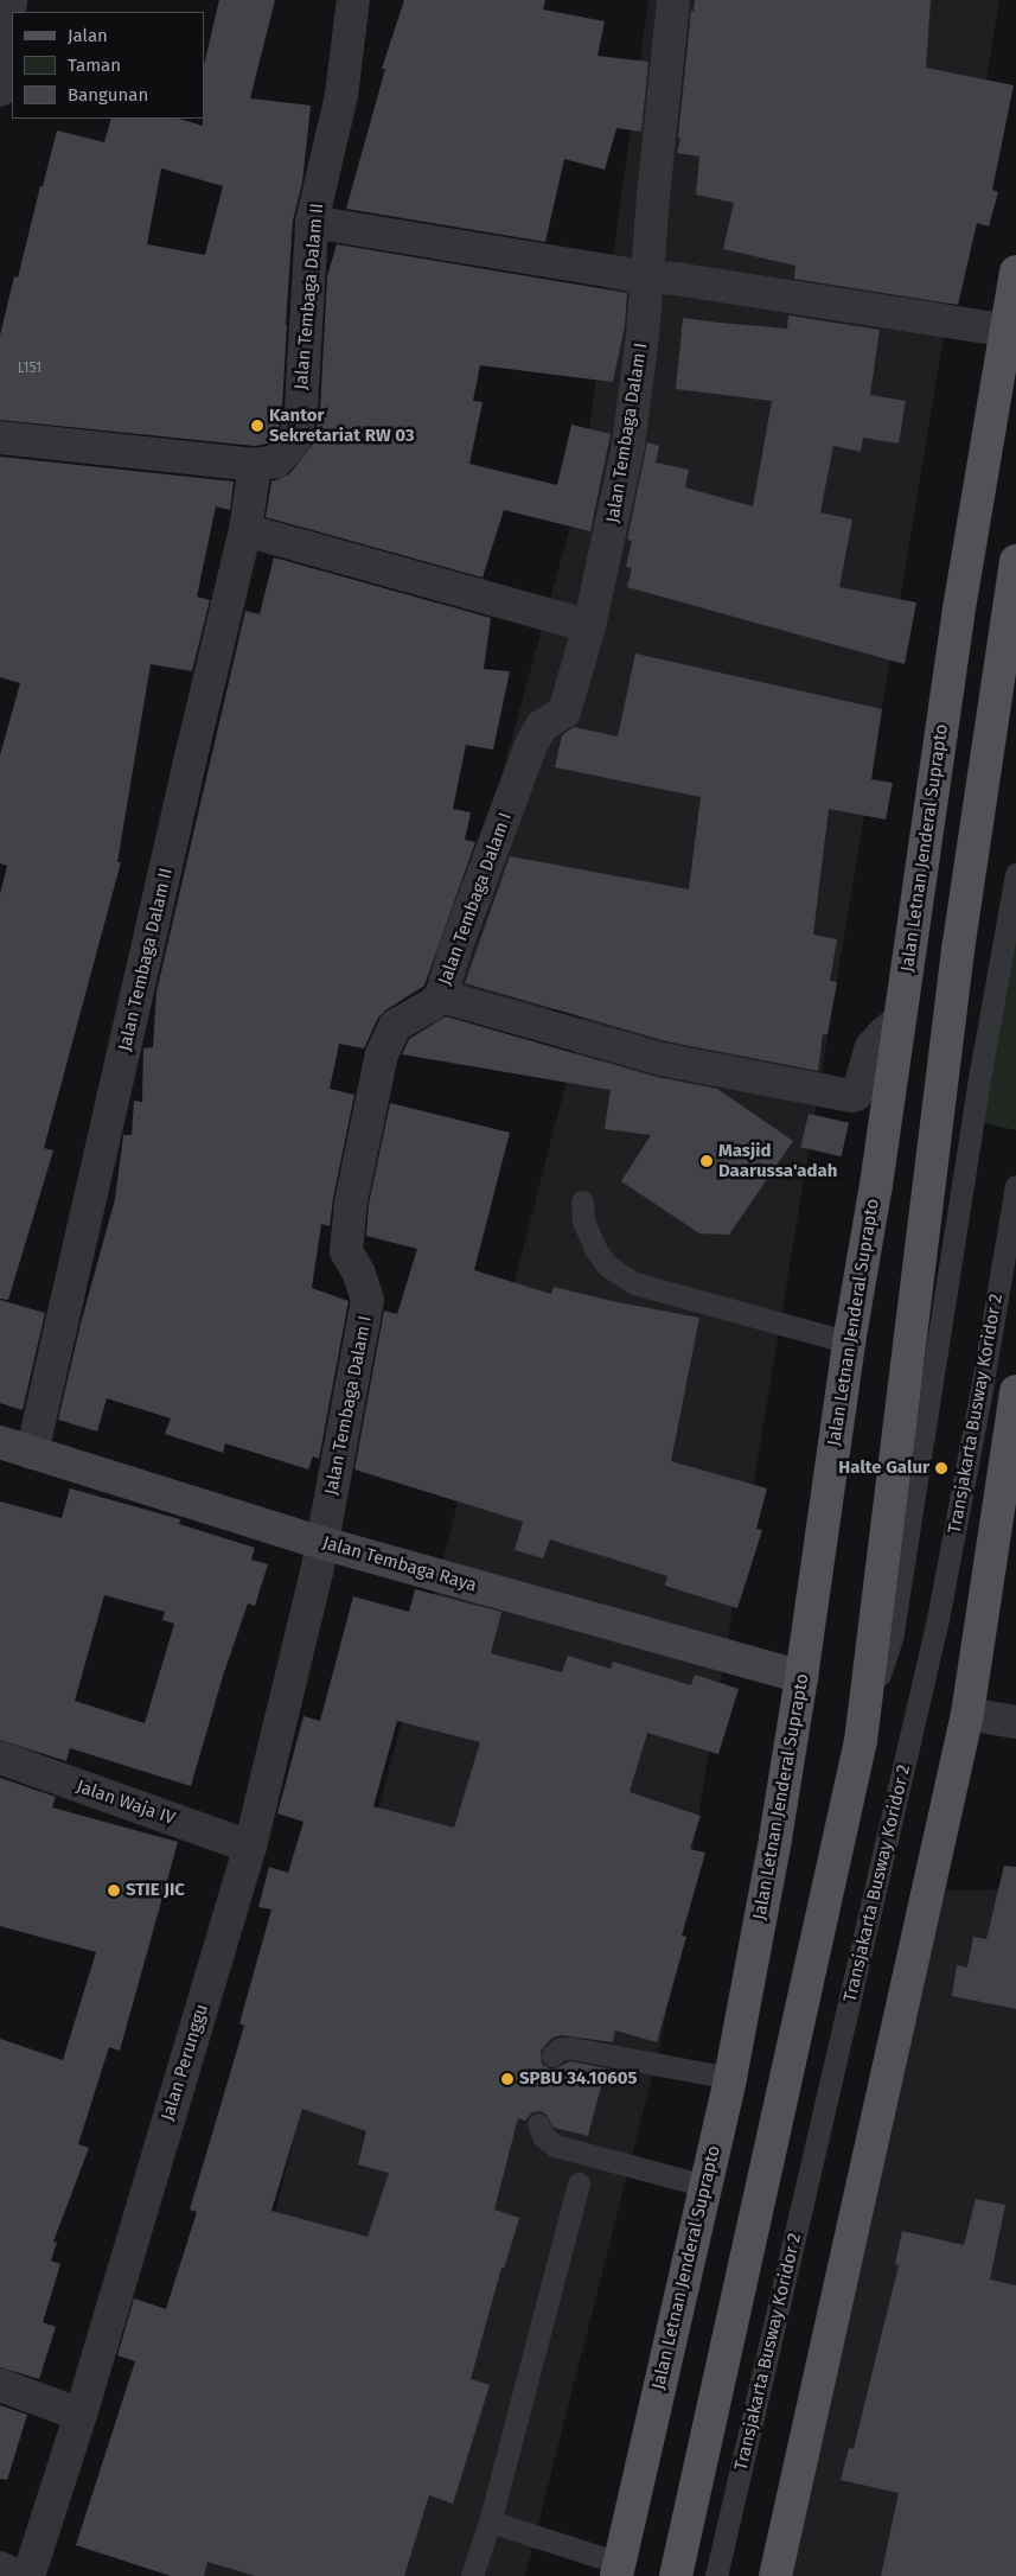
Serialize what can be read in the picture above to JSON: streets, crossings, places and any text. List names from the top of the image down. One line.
{"streets":{"main road":["Jalan Letnan Jenderal Suprapto"],"street":["Jalan Tembaga Dalam II","Jalan Tembaga Dalam I","Jalan Tembaga Raya","Jalan Waja IV","Jalan Perunggu"],"lane":["Transjakarta Busway Koridor 2"]},"crossings":[["Jalan Tembaga Dalam II","Jalan Tembaga Raya"],["Jalan Tembaga Dalam I","Jalan Tembaga Raya"],["Jalan Tembaga Dalam I","Jalan Perunggu"],["Jalan Letnan Jenderal Suprapto","Jalan Tembaga Raya"],["Jalan Tembaga Raya","Jalan Perunggu"],["Jalan Waja IV","Jalan Perunggu"]],"places":["Kantor Sekretariat RW 03","Masjid Daarussa'adah","Halte Galur","STIE JIC","SPBU 34.10605"],"house_numbers":["L151"],"legend":["Jalan","Taman","Bangunan"]}
